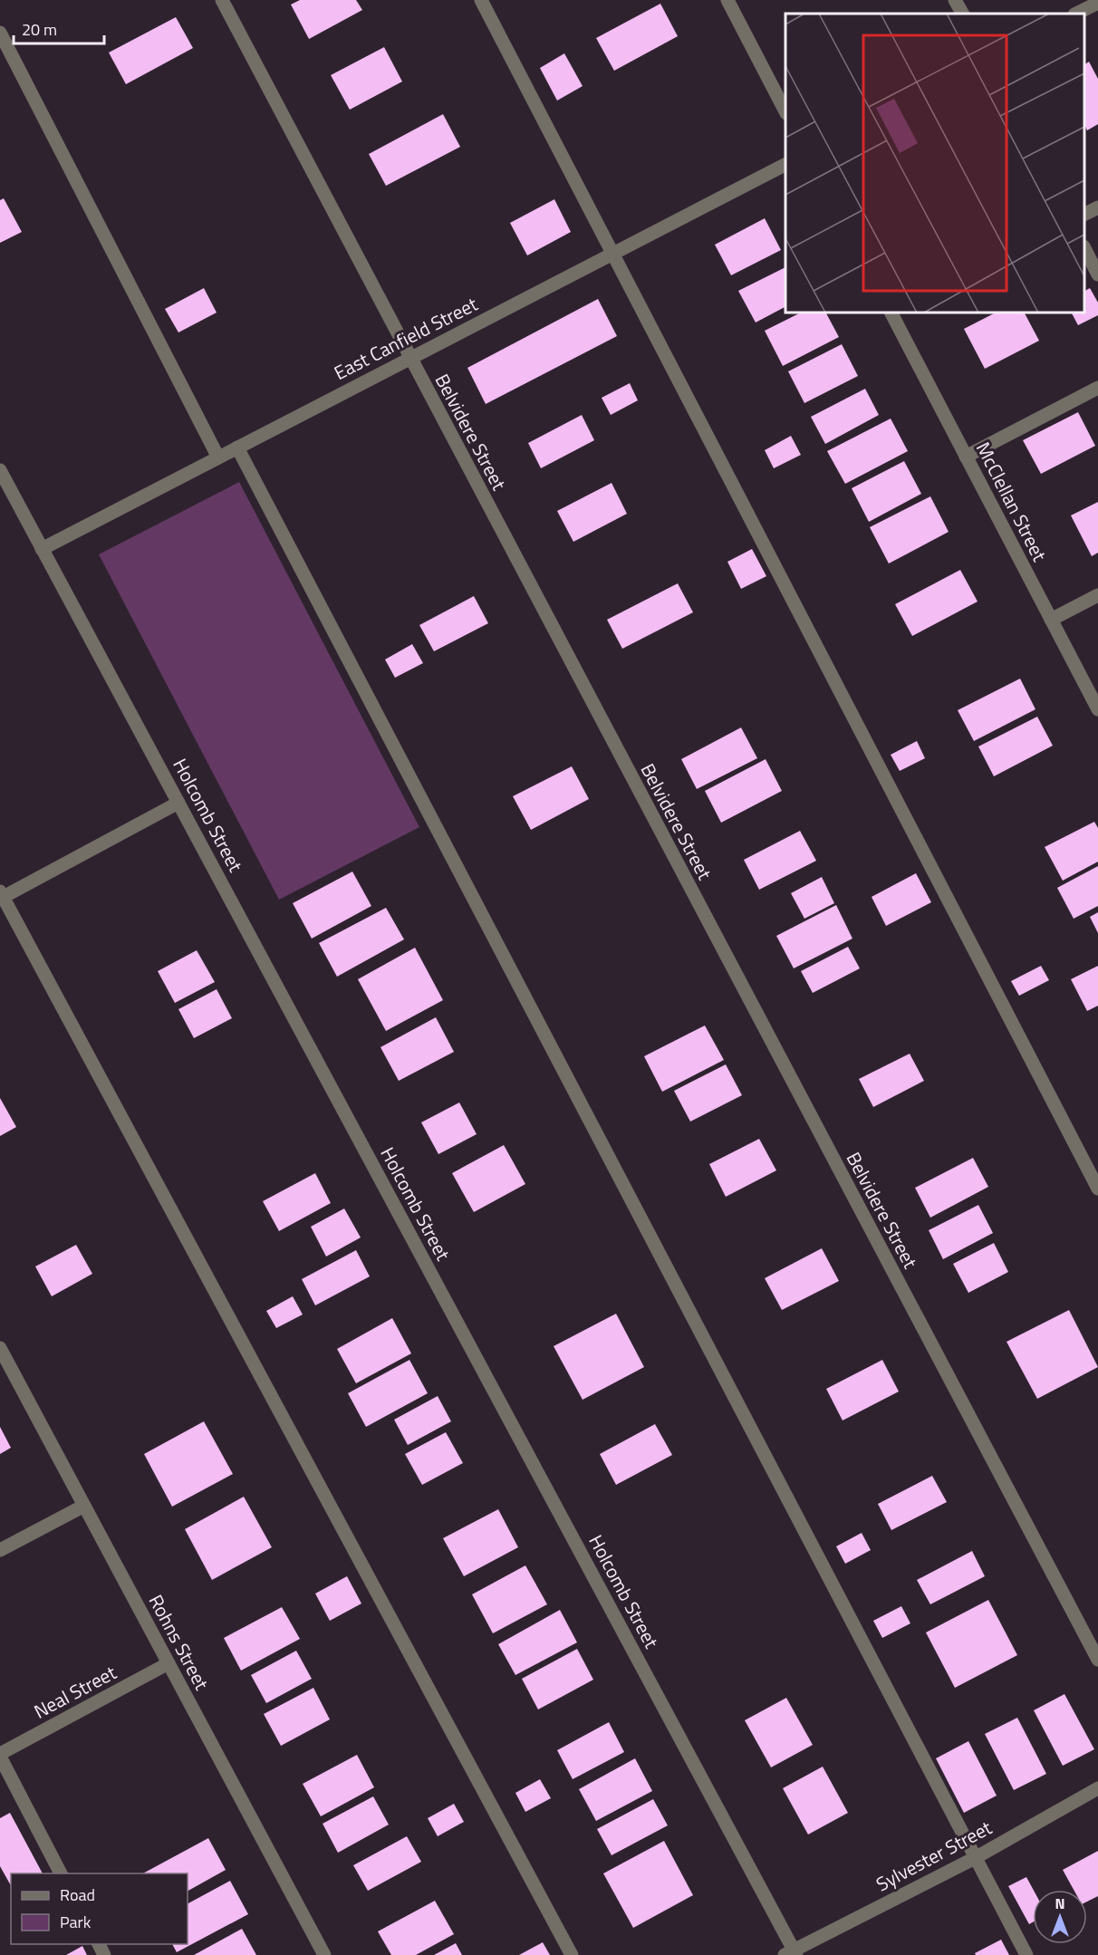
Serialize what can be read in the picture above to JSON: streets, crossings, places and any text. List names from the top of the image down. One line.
{"streets":{"street":["East Canfield Street","Belvidere Street","McClellan Street","Holcomb Street","Rohns Street","Neal Street","Sylvester Street"]},"crossings":[["East Canfield Street","Belvidere Street"],["East Canfield Street","Holcomb Street"],["Holcomb Street","Sylvester Street"],["Rohns Street","Neal Street"]],"legend":["Road","Park"],"scale_bar":"20 m","north":"top"}
